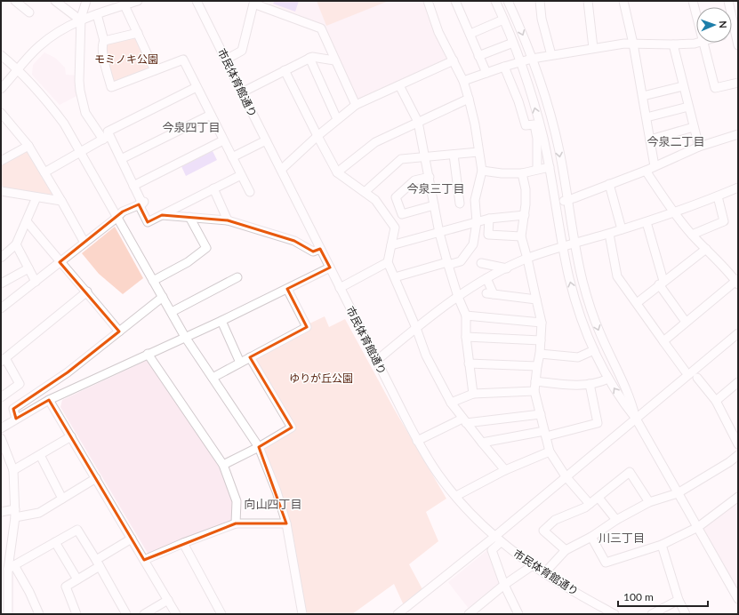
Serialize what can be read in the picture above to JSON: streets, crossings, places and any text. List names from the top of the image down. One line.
{"streets":{"street":["市民体育館通り"]},"districts":["今泉四丁目","今泉二丁目","今泉三丁目","向山四丁目","川三丁目"],"parks":["モミノキ公園","ゆりが丘公園"],"scale_bar":"100 m","north":"right"}
